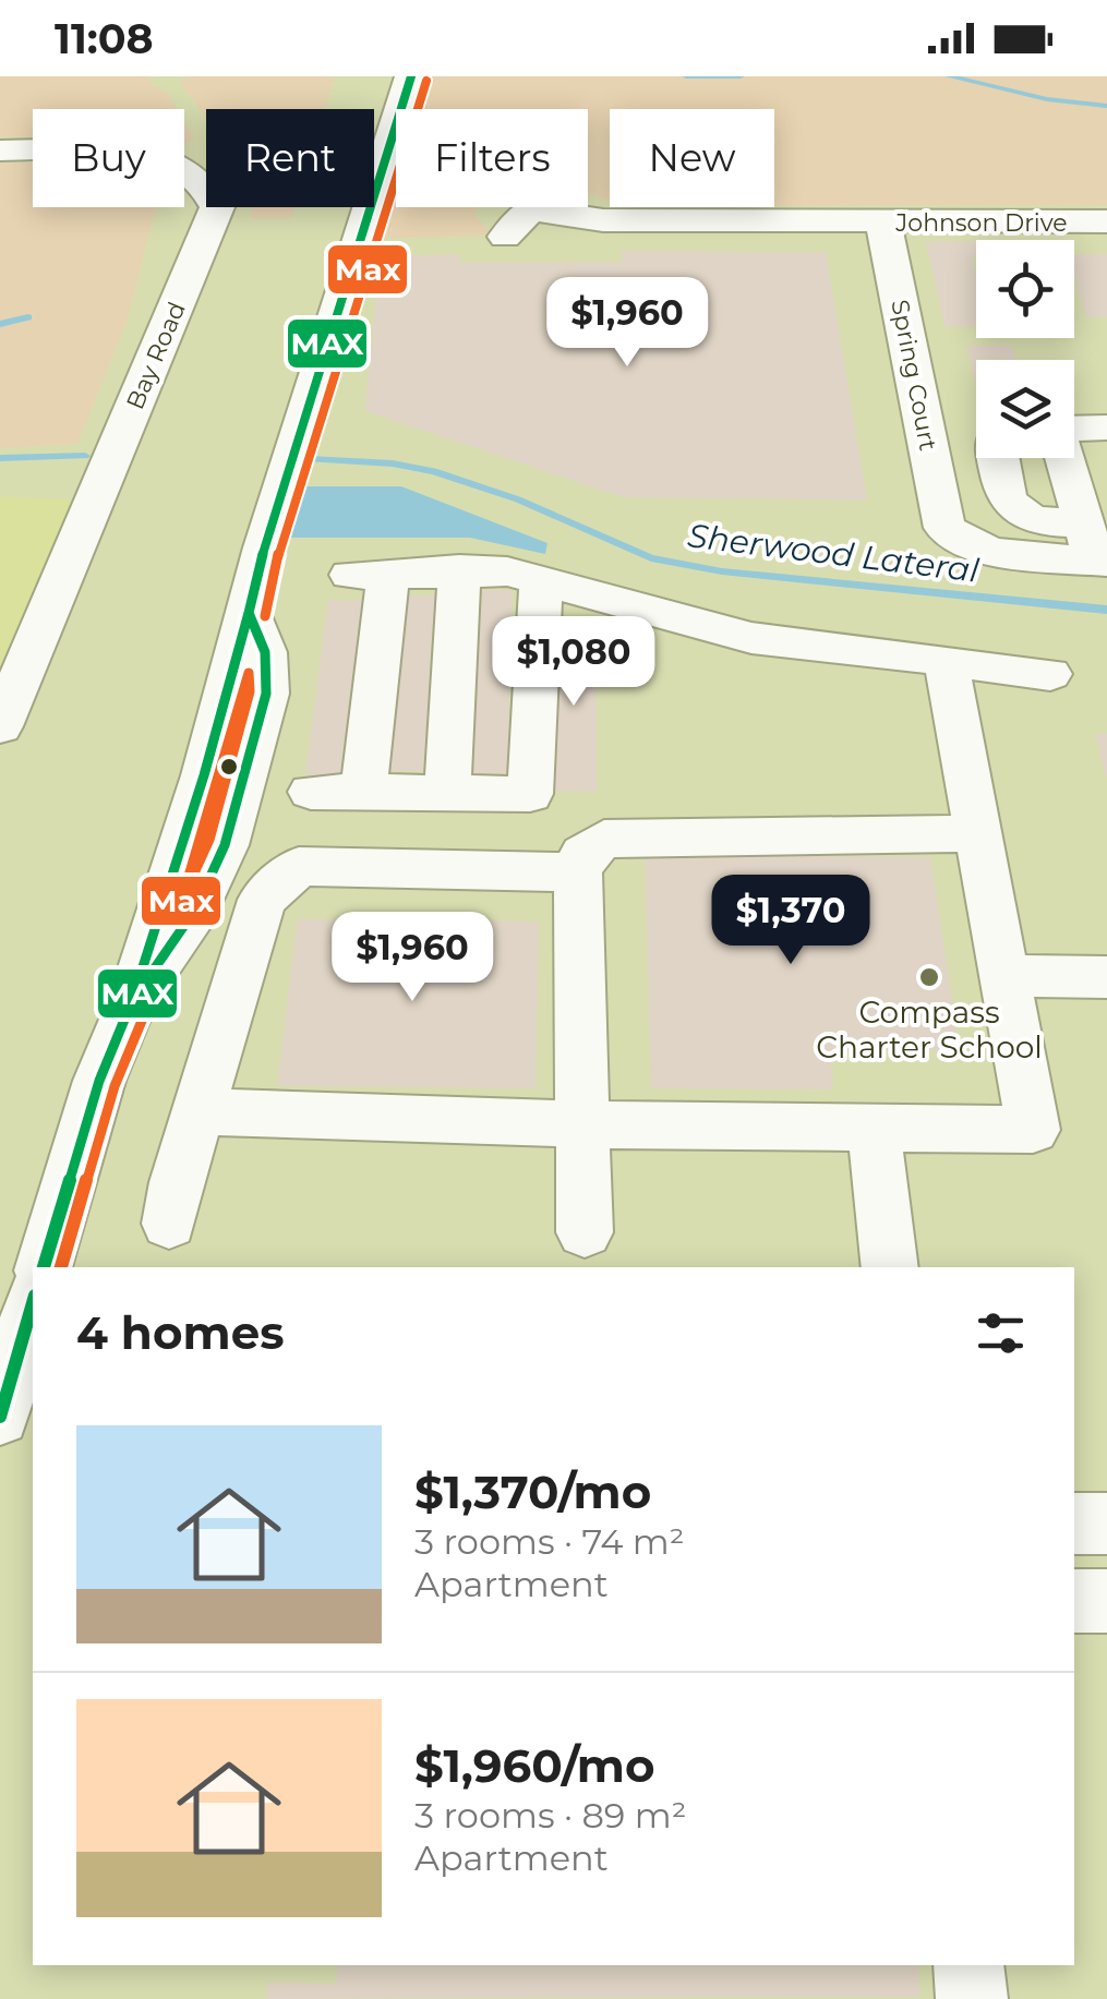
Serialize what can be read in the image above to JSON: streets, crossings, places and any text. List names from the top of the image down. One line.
{"streets":{"street":["Johnson Drive","Bay Road","Spring Court"]},"crossings":[["Johnson Drive","Spring Court"]],"water":["Sherwood Lateral"],"places":["Compass Charter School"],"lines":["transit line MAX","transit line Max"],"page":{"status":"11:08","chip":["Buy","Rent","Filters","New"],"price":["$1,960","$1,080","$1,370","$1,960"],"heading":"4 homes","list":[{"name":"$1,370/mo","note":"3 rooms · 74 m² · Apartment"},{"name":"$1,960/mo","note":"3 rooms · 89 m² · Apartment"}]}}
